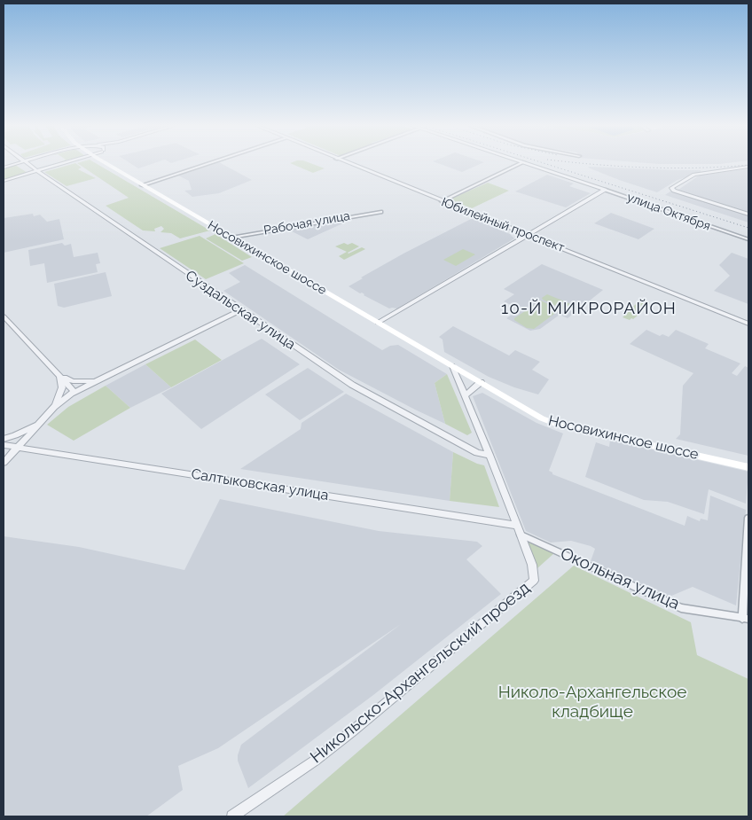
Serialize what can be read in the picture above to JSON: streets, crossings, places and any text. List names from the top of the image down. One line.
{"streets":{"main road":["Носовихинское шоссе"],"street":["улица Октября","Рабочая улица","Юбилейный проспект","Суздальская улица","Салтыковская улица","Окольная улица","Никольско-Архангельский проезд"]},"crossings":[["Рабочая улица","Носовихинское шоссе"],["Носовихинское шоссе","Никольско-Архангельский проезд"],["Суздальская улица","Никольско-Архангельский проезд"],["Салтыковская улица","Окольная улица"],["Салтыковская улица","Никольско-Архангельский проезд"],["Окольная улица","Никольско-Архангельский проезд"]],"districts":["10-Й МИКРОРАЙОН"],"parks":["Николо-Архангельское кладбище"]}
